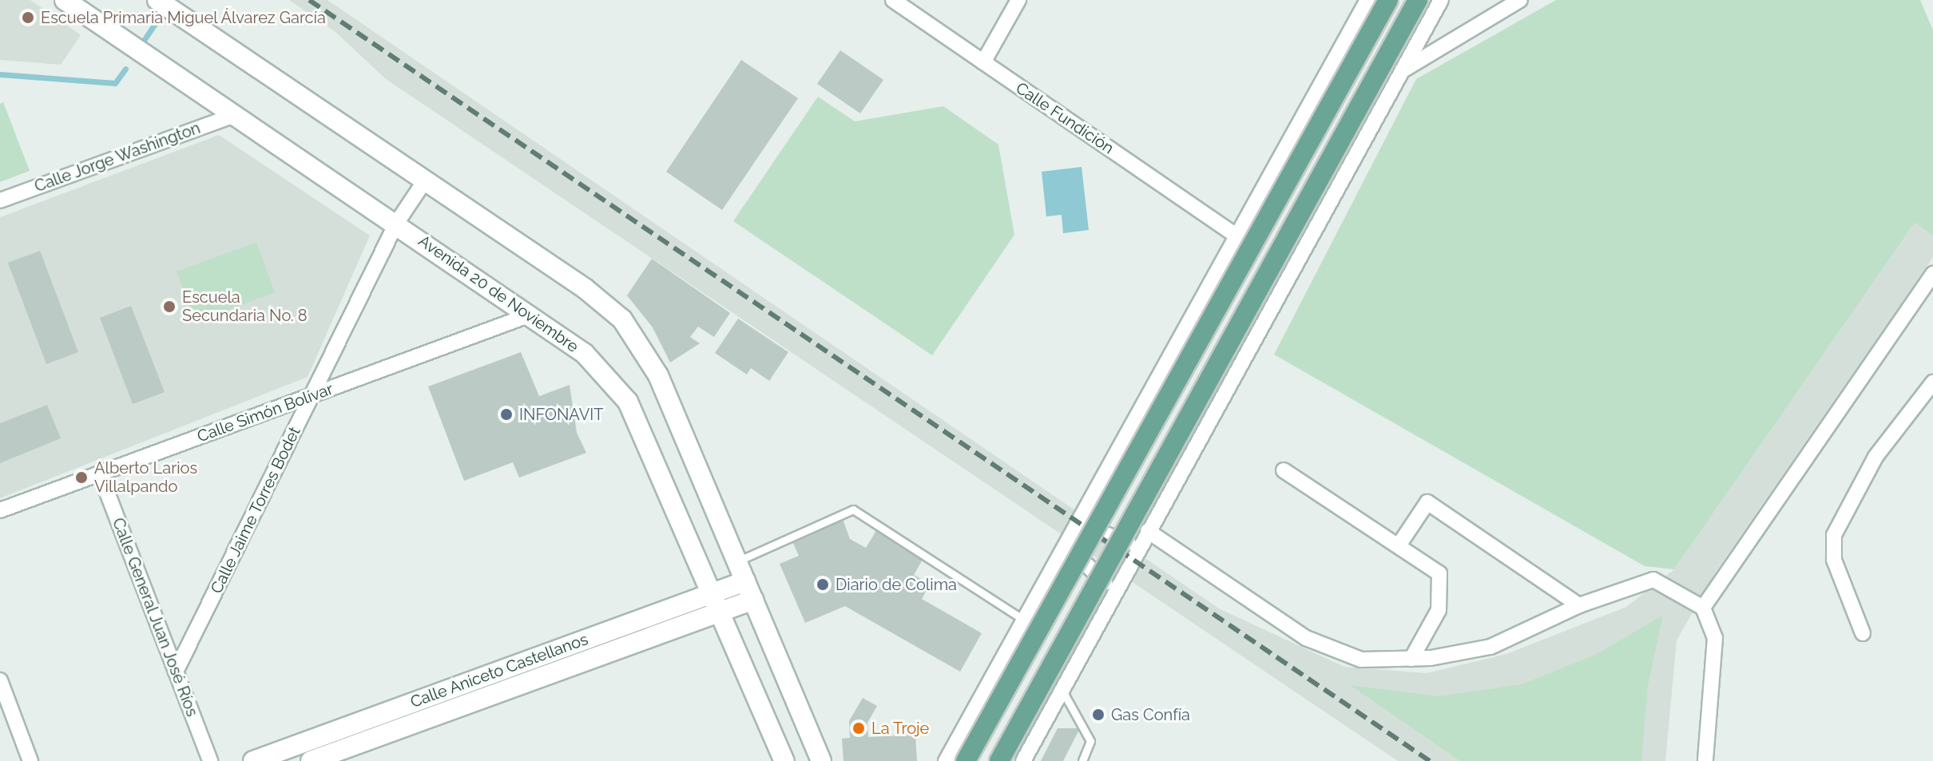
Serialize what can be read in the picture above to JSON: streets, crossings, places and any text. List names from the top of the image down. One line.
{"streets":{"main road":["Avenida 20 de Noviembre","Calle Aniceto Castellanos"],"street":["Calle Fundición","Calle Jorge Washington","Calle Simón Bolívar","Calle Jaime Torres Bodet","Calle General Juan José Ríos"]},"crossings":[["Calle Jorge Washington","Avenida 20 de Noviembre"],["Avenida 20 de Noviembre","Calle Simón Bolívar"],["Avenida 20 de Noviembre","Calle Jaime Torres Bodet"],["Avenida 20 de Noviembre","Calle Aniceto Castellanos"],["Calle Simón Bolívar","Calle Jaime Torres Bodet"],["Calle Simón Bolívar","Calle General Juan José Ríos"],["Calle Jaime Torres Bodet","Calle General Juan José Ríos"]],"places":["Escuela Primaria Miguel Álvarez García","Escuela Secundaria No. 8","INFONAVIT","Alberto Larios Villalpando","Diario de Colima","Gas Confía","La Troje"]}
